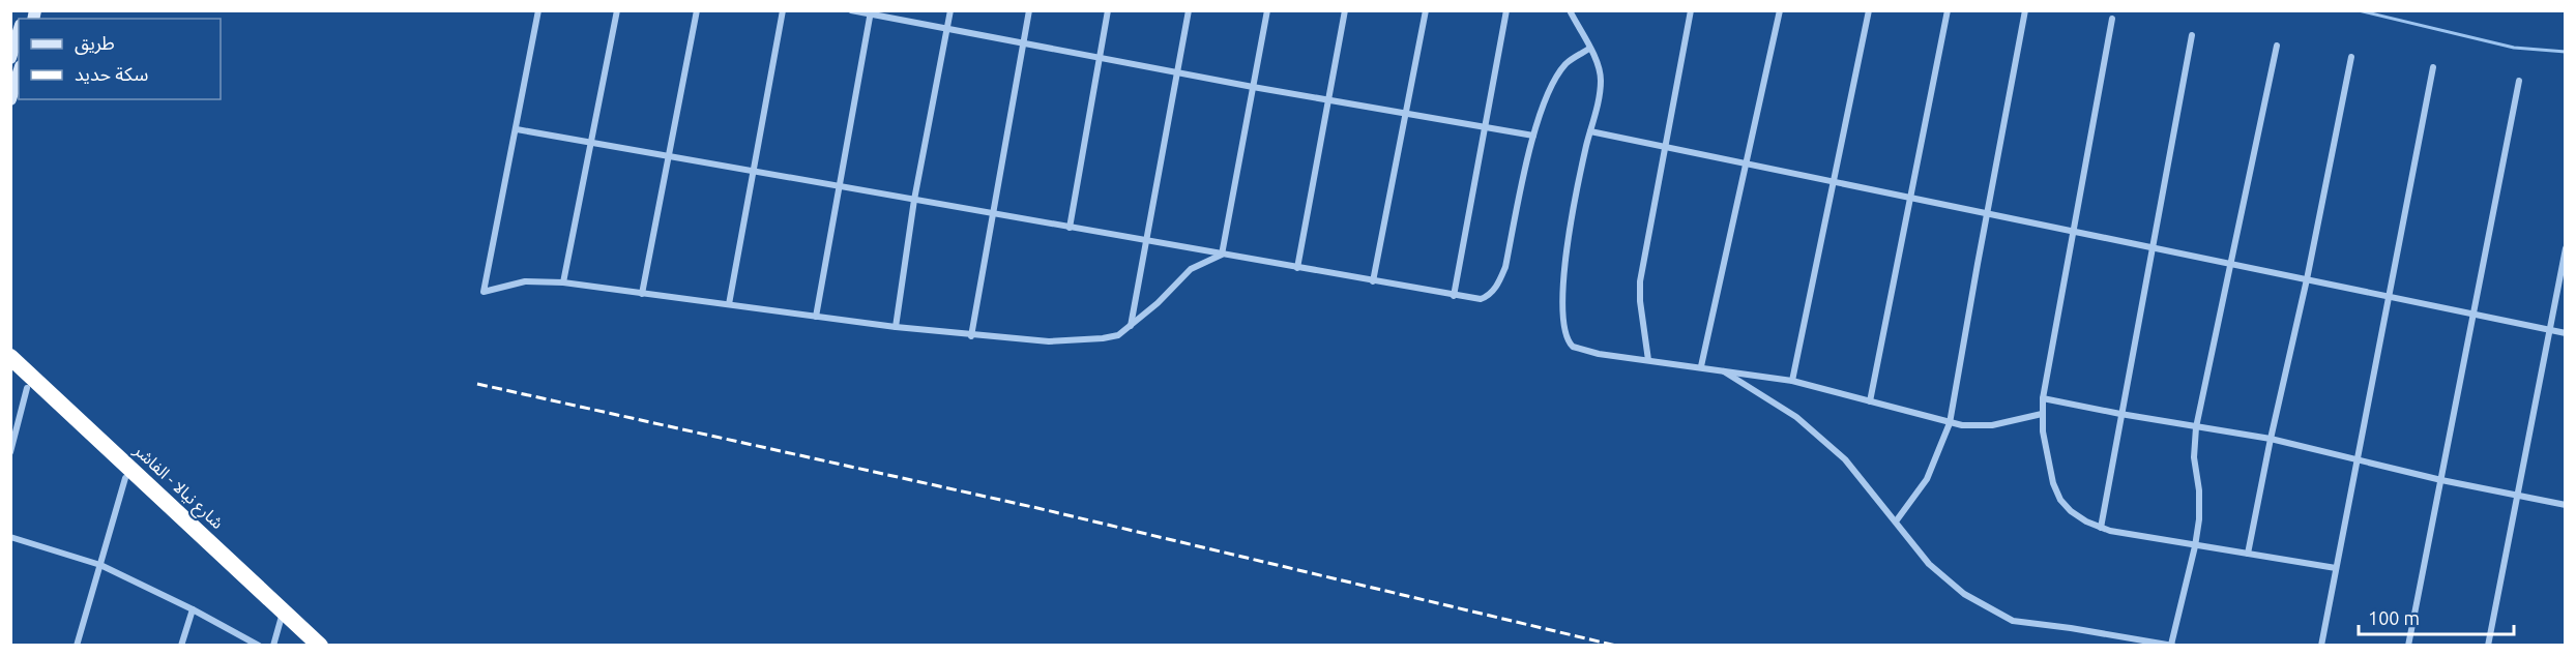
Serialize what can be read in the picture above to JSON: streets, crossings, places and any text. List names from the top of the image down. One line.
{"streets":{"highway":["شارع نيالا - الفاشر"]},"legend":["طريق","سكة حديد"],"scale_bar":"100 m"}
